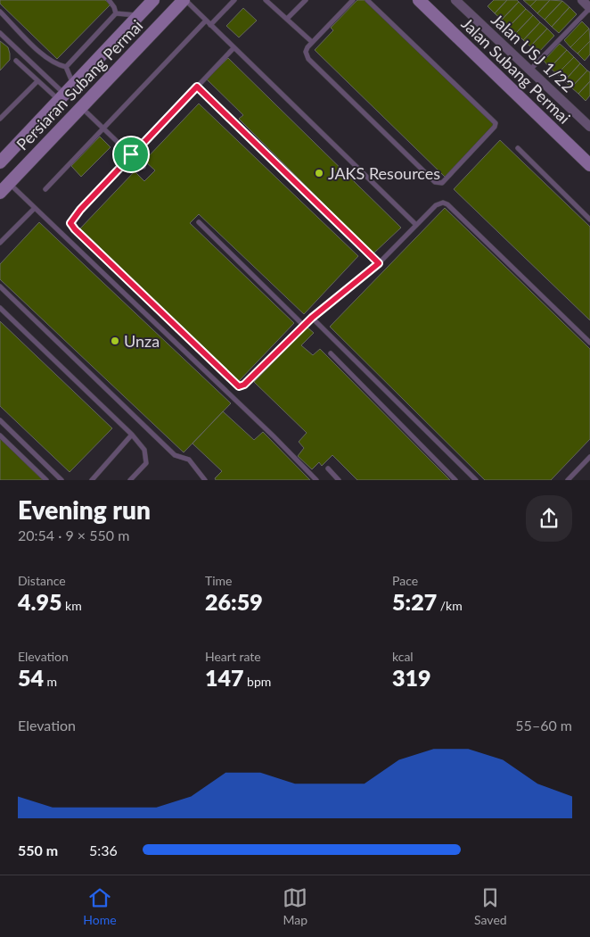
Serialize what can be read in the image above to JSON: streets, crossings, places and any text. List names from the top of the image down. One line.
{"streets":{"main road":["Jalan Subang Permai","Persiaran Subang Permai"],"street":["Jalan USJ 1/22"]},"places":["JAKS Resources","Unza"],"page":{"heading":["Evening run","20:54 · 9 × 550 m"],"stats":[["Distance","4.95 km"],["Time","26:59"],["Pace","5:27 /km"],["Elevation","54 m"],["Heart rate","147 bpm"],["kcal","319"]],"chart":["Elevation","55–60 m"],"list":[{"name":"550 m","note":"5:36"}],"tabs":["Home","Map","Saved"]}}
